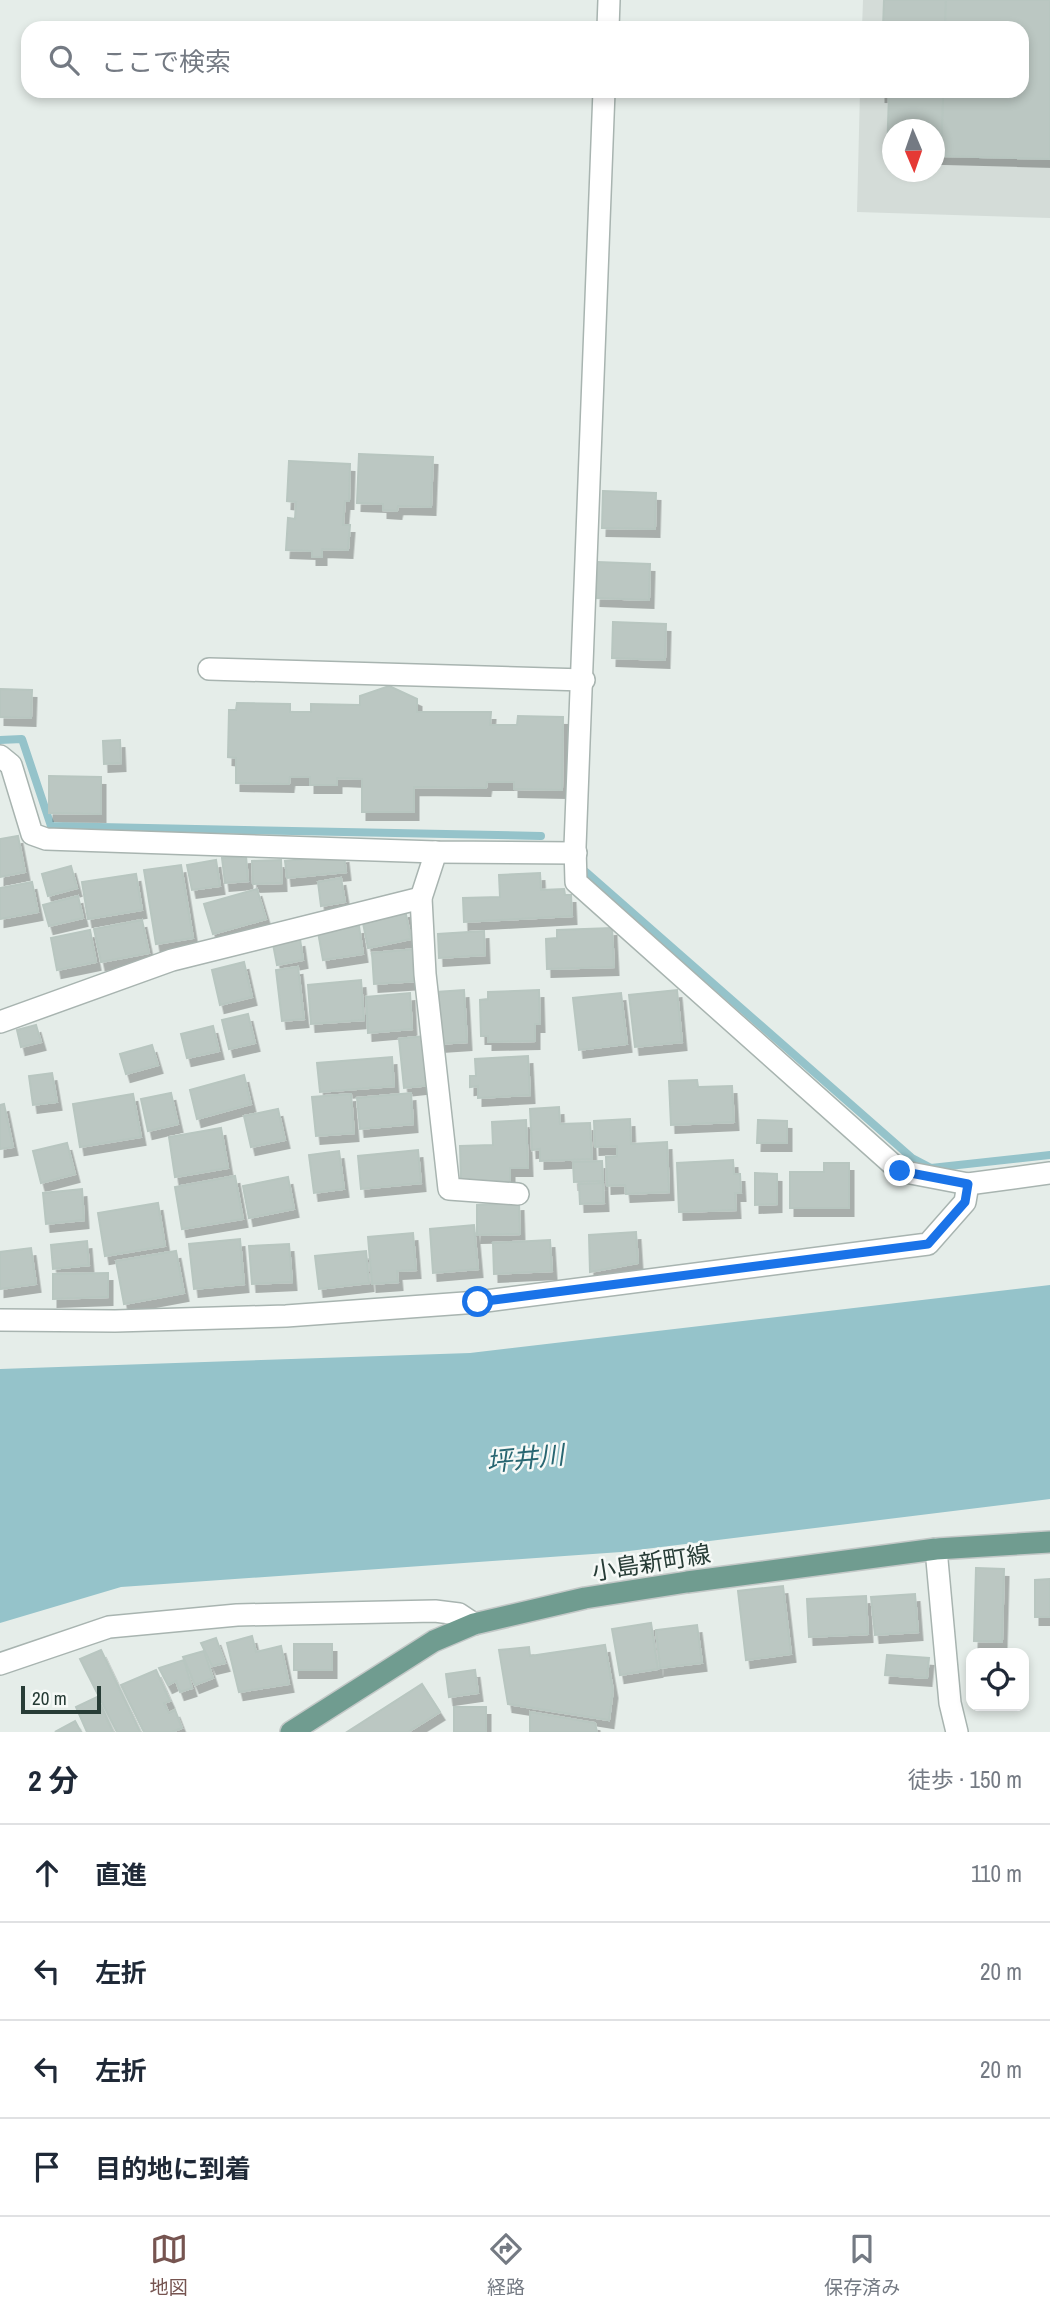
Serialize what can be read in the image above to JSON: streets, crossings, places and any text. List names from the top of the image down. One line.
{"streets":{"main road":["小島新町線"]},"water":["坪井川"],"scale_bar":"20 m","north":"bottom","page":{"search":"ここで検索","scale":"20 m","heading":["2 分","徒歩 · 150 m"],"list":[["直進","110 m"],["左折","20 m"],["左折","20 m"],"目的地に到着"],"nav":["地図","経路","保存済み"]}}
